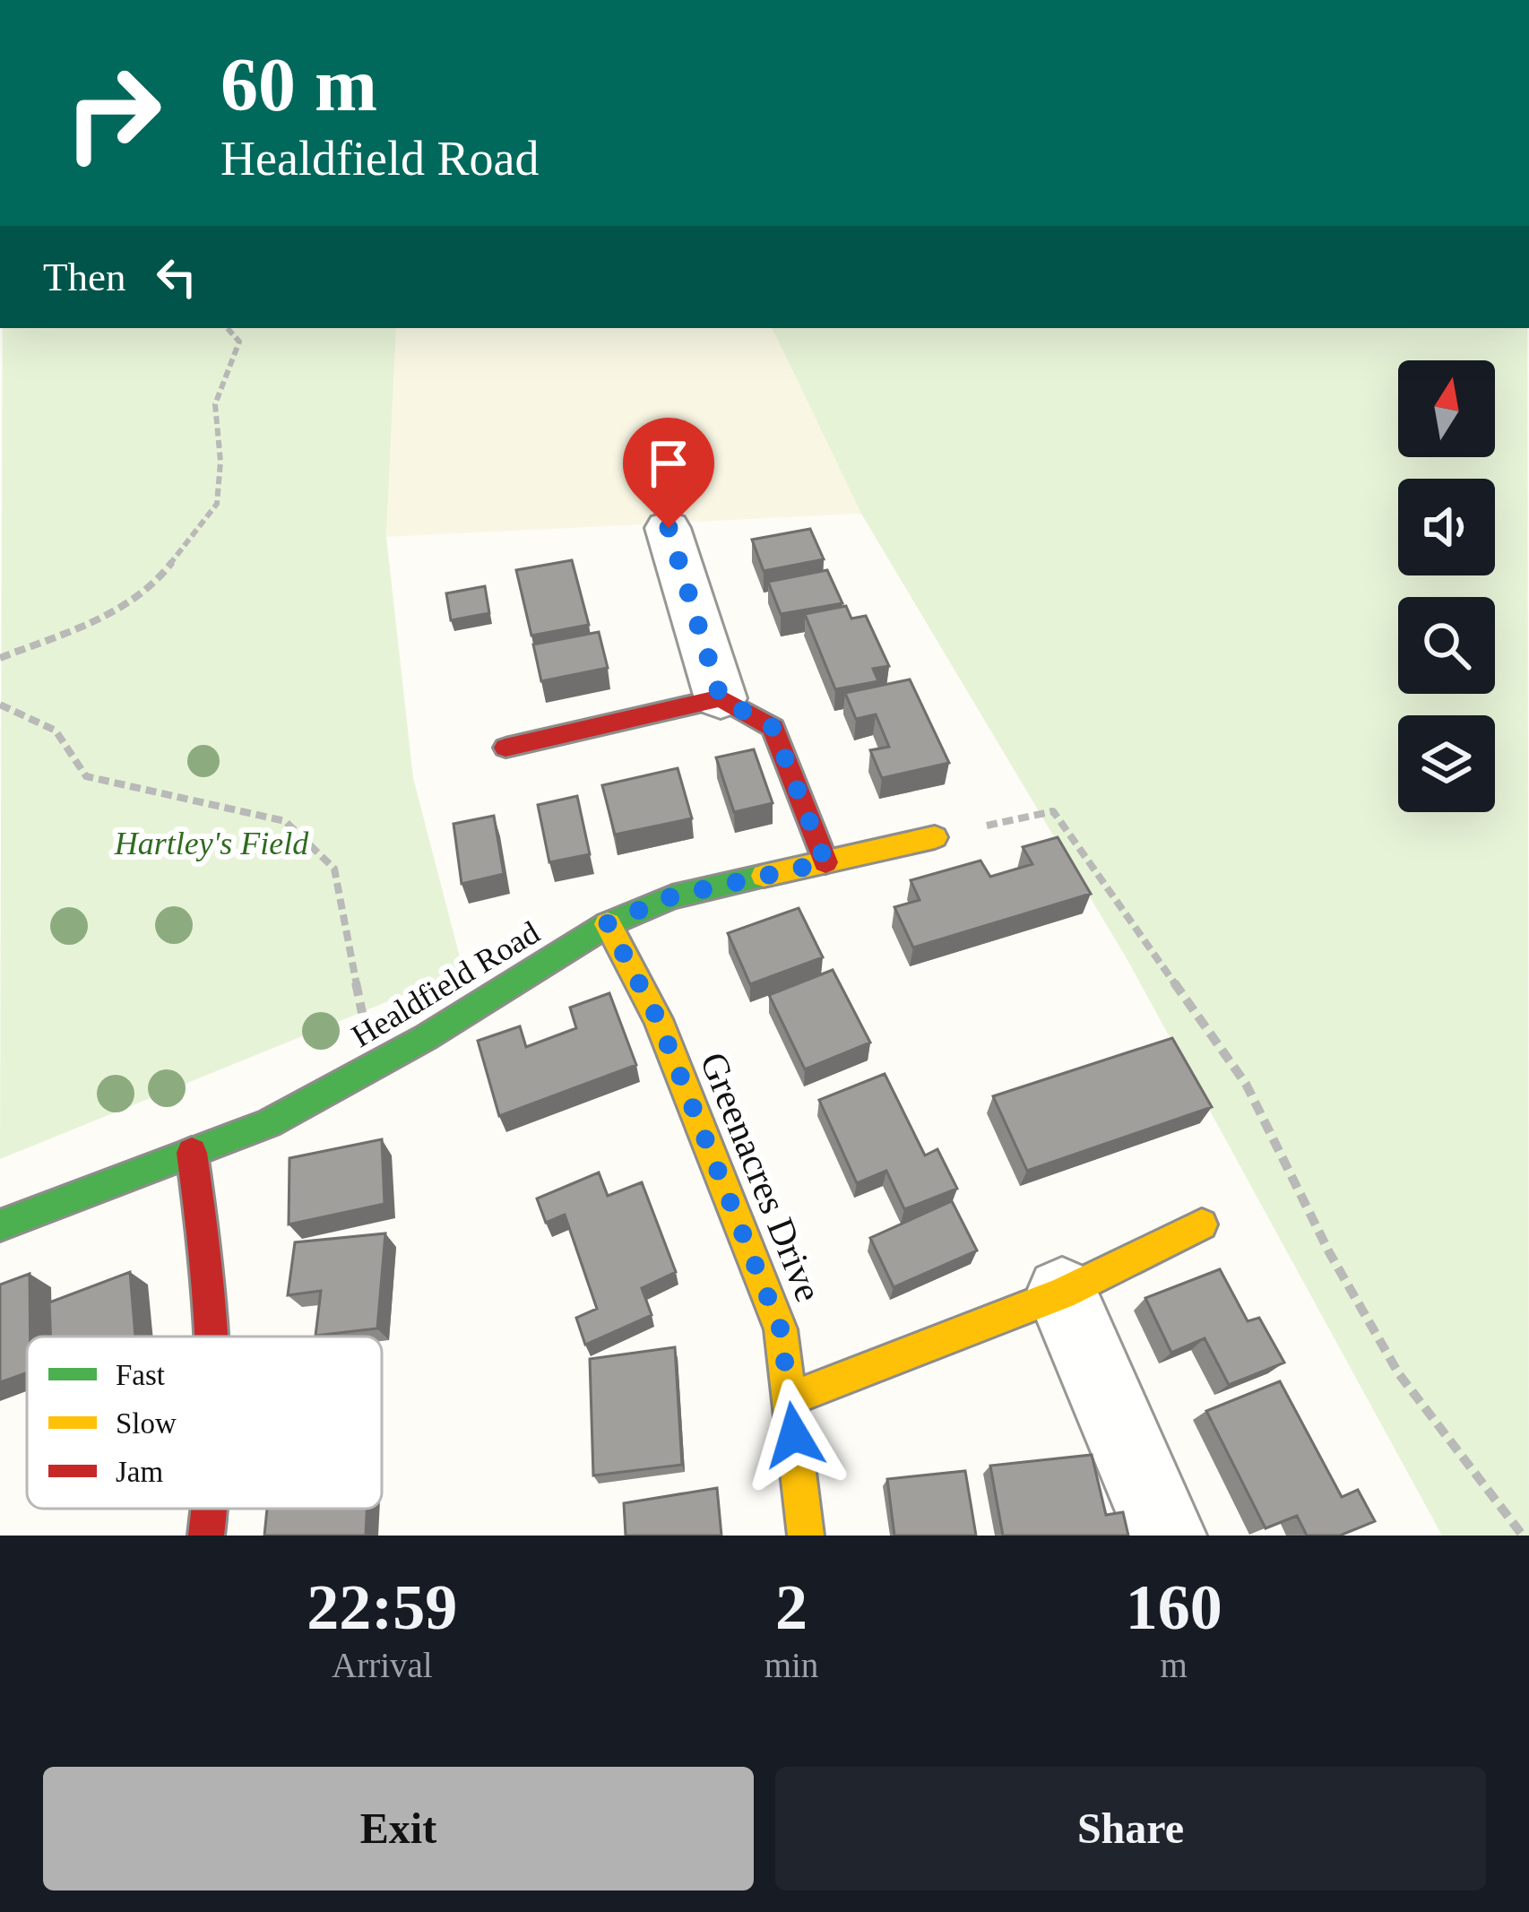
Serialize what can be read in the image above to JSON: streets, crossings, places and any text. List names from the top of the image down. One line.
{"streets":{"street":["Healdfield Road","Greenacres Drive"]},"crossings":[["Healdfield Road","Greenacres Drive"]],"parks":["Hartley's Field"],"legend":["Fast","Slow","Jam"],"north":"top","page":{"turn":["60 m","Healdfield Road"],"then":"Then","eta":["22:59","Arrival","2","min","160","m"],"buttons":["Exit","Share"]}}
